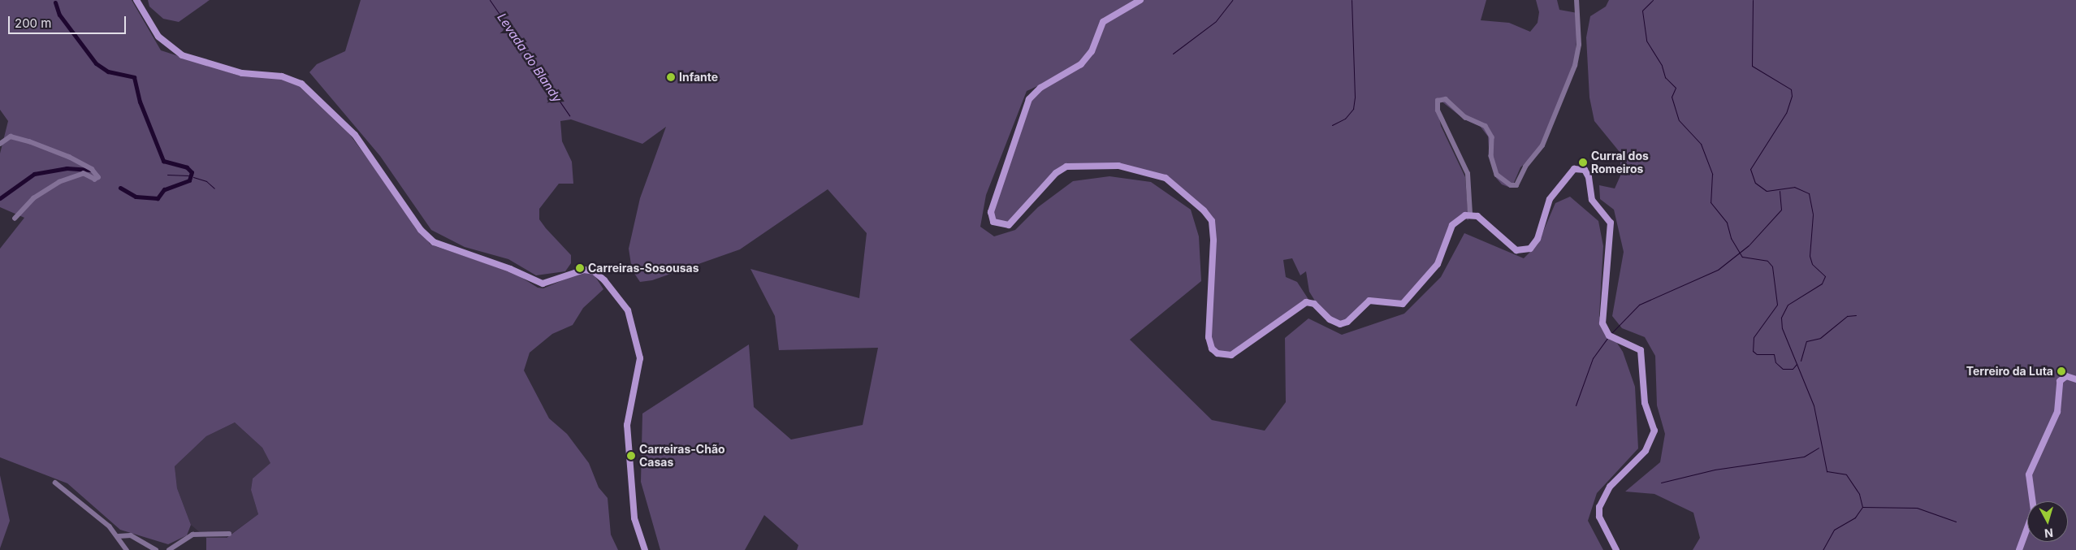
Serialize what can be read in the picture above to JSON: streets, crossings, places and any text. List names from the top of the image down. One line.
{"water":["Levada do Blandy"],"places":["Infante","Curral dos Romeiros","Carreiras-Sosousas","Terreiro da Luta","Carreiras-Chão Casas"],"scale_bar":"200 m","north":"bottom"}
